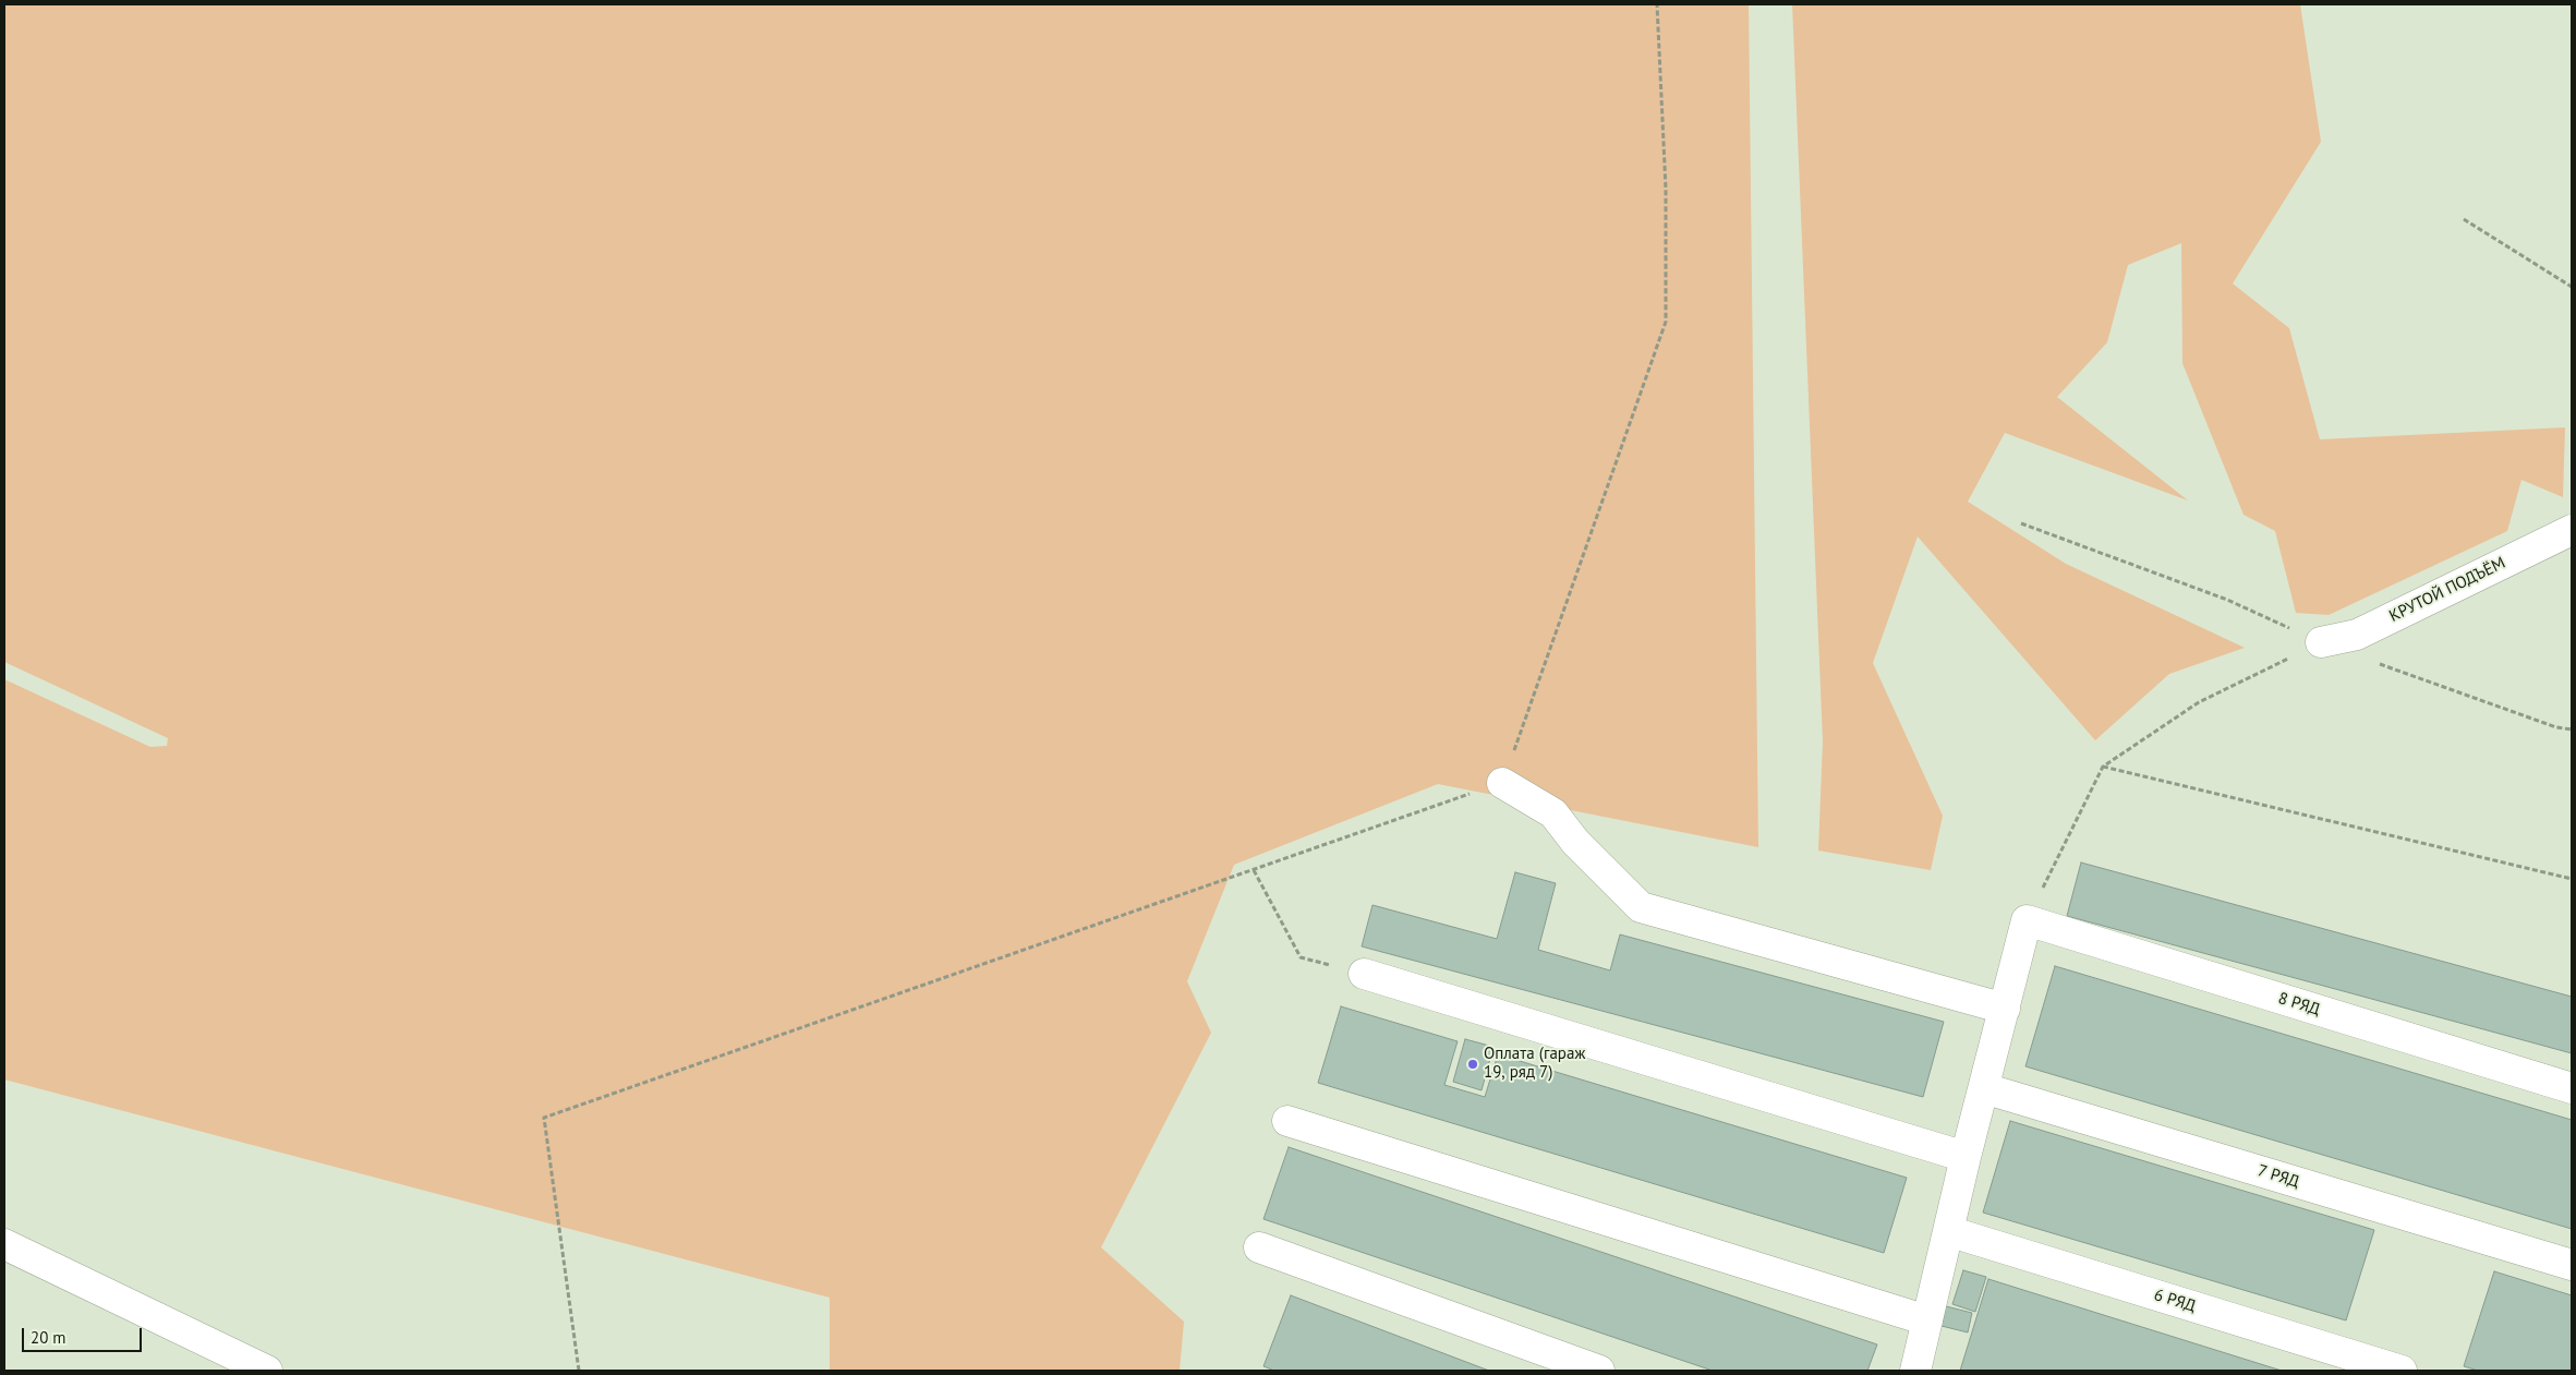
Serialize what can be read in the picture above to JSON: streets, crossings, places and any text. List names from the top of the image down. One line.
{"streets":{"street":["КРУТОЙ ПОДЪЁМ","8 РЯД","7 РЯД","6 РЯД"]},"places":["Оплата (гараж 19, ряд 7)"],"scale_bar":"20 m"}
